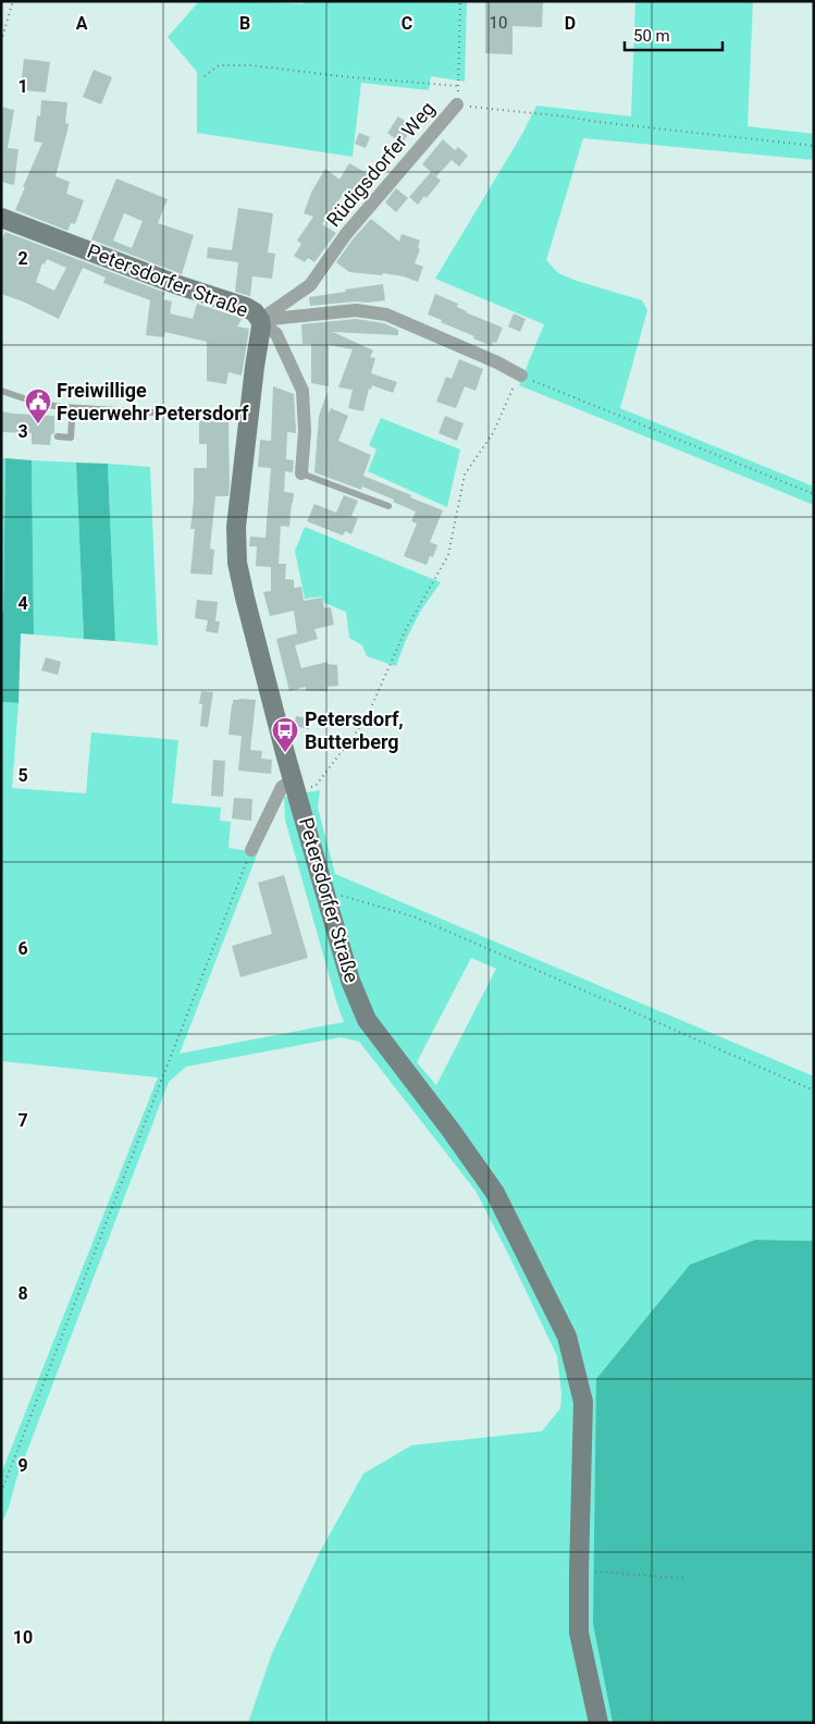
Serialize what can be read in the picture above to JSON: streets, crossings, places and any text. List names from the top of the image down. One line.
{"streets":{"main road":["Petersdorfer Straße"],"street":["Rüdigsdorfer Weg"]},"crossings":[["Rüdigsdorfer Weg","Petersdorfer Straße"]],"places":{"public building":["Freiwillige Feuerwehr Petersdorf"],"bus stop":["Petersdorf, Butterberg"]},"house_numbers":["10"],"scale_bar":"50 m","grid":{"columns":["A","B","C","D"],"rows":["1","2","3","4","5","6","7","8","9","10"]}}
